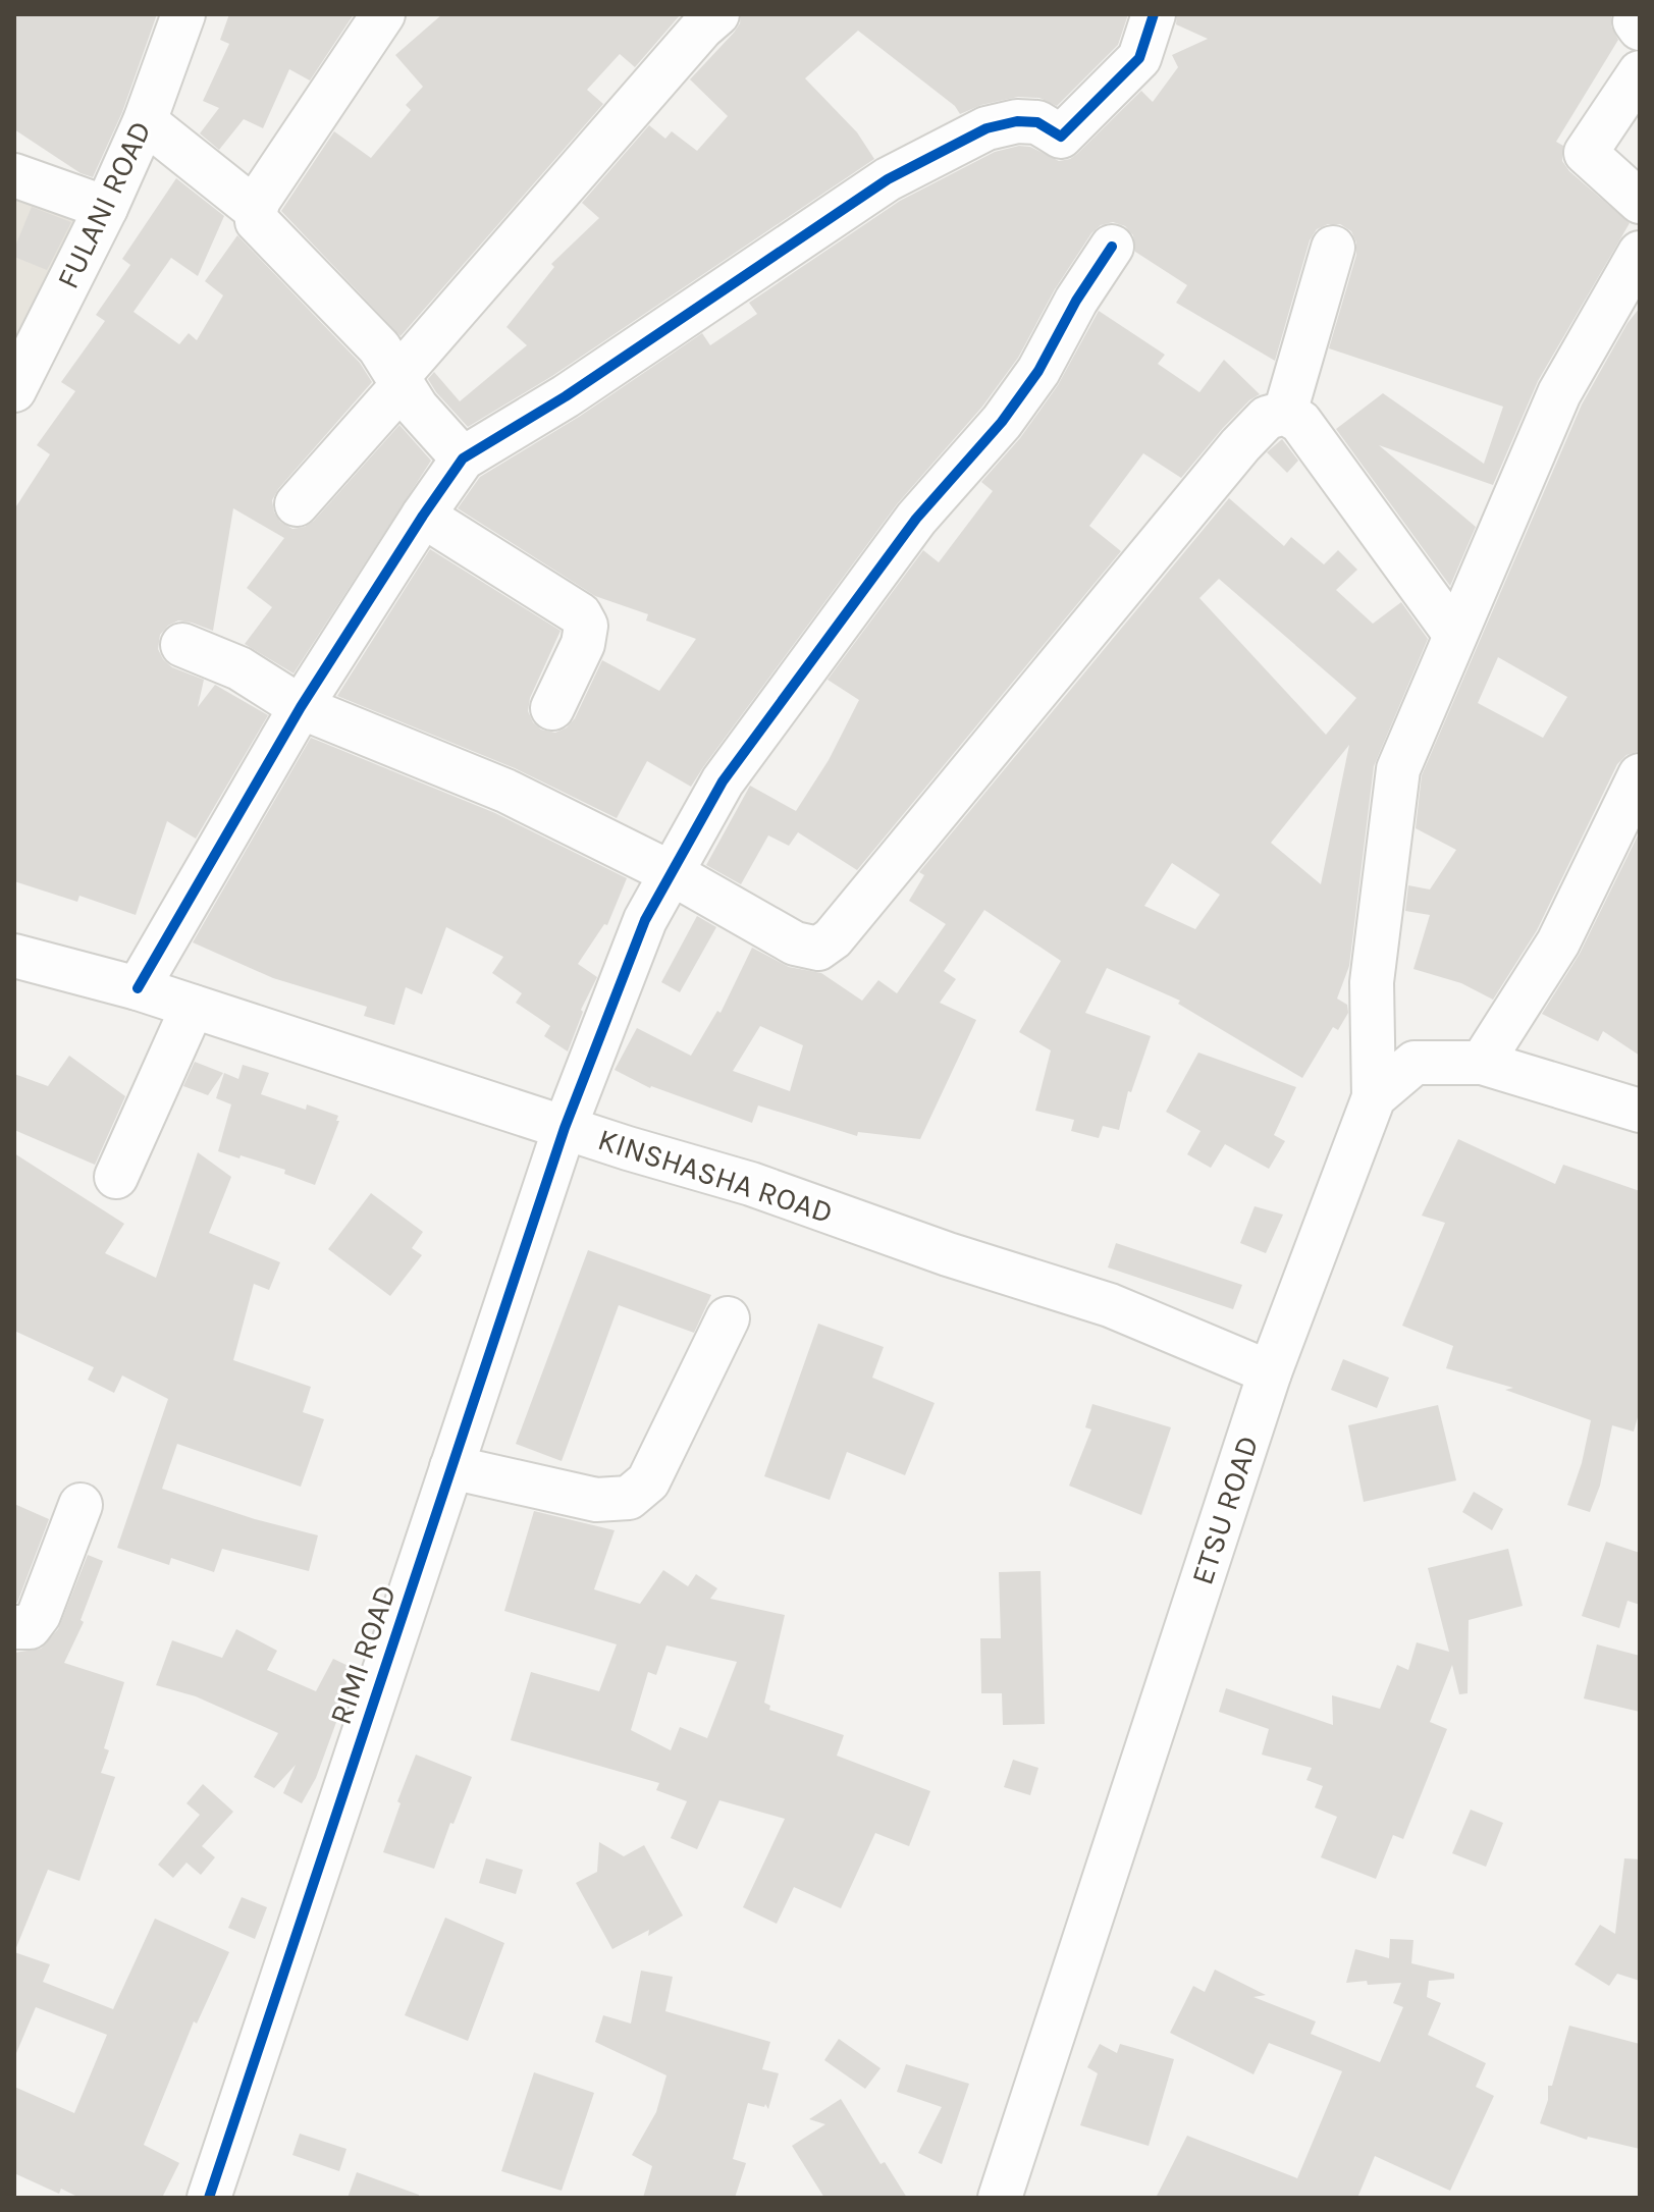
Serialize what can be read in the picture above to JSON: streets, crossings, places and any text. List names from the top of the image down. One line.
{"streets":{"street":["FULANI ROAD","KINSHASHA ROAD","ETSU ROAD","RIMI ROAD"]},"crossings":[["KINSHASHA ROAD","ETSU ROAD"],["KINSHASHA ROAD","RIMI ROAD"]]}
